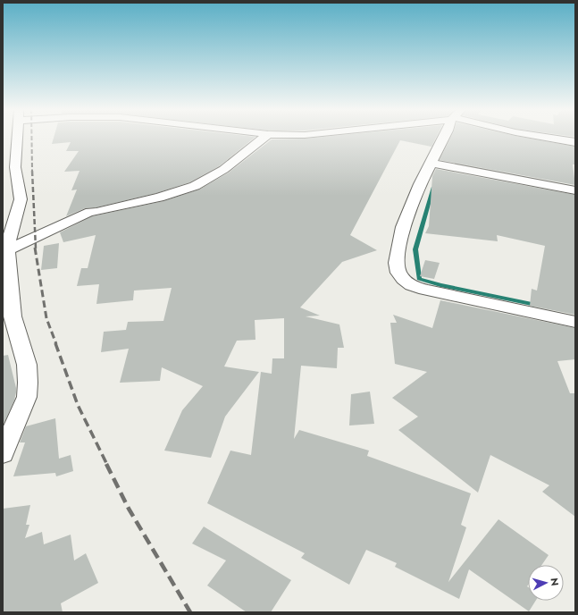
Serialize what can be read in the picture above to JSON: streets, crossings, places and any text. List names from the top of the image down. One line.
{"north":"right"}
